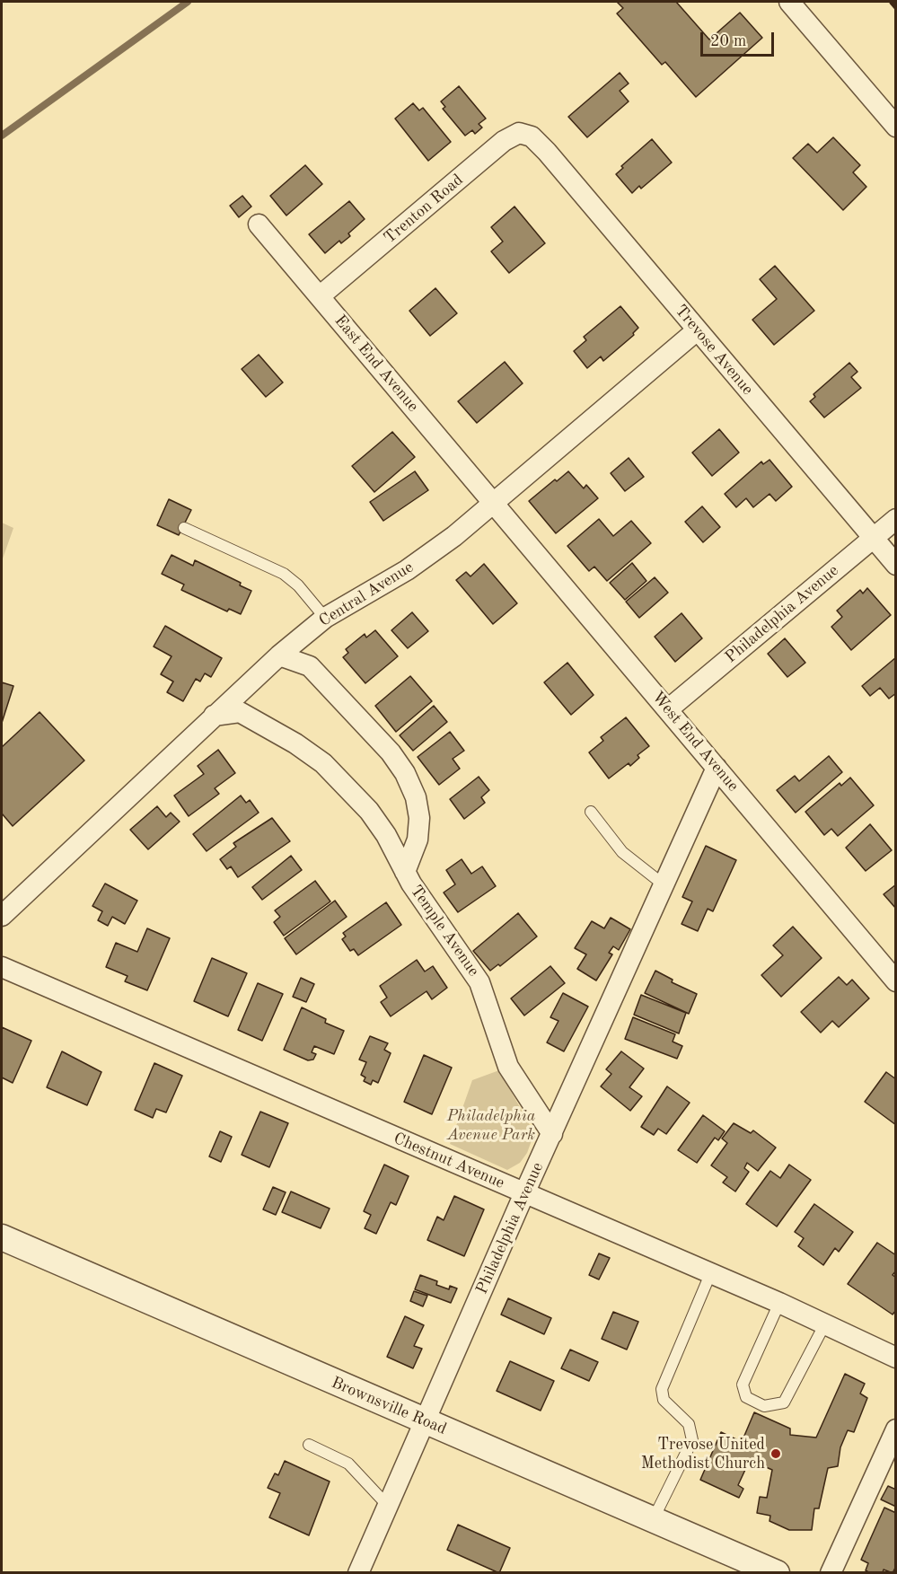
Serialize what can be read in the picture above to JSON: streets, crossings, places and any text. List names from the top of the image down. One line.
{"streets":{"street":["Trenton Road","Trevose Avenue","East End Avenue","Central Avenue","Philadelphia Avenue","West End Avenue","Temple Avenue","Chestnut Avenue","Brownsville Road"]},"crossings":[["Trenton Road","Trevose Avenue"],["Trenton Road","East End Avenue"],["Trevose Avenue","Central Avenue"],["Trevose Avenue","Philadelphia Avenue"],["East End Avenue","Central Avenue"],["East End Avenue","West End Avenue"],["Central Avenue","West End Avenue"],["Central Avenue","Temple Avenue"],["Philadelphia Avenue","West End Avenue"],["Philadelphia Avenue","Temple Avenue"],["Philadelphia Avenue","Chestnut Avenue"],["Philadelphia Avenue","Brownsville Road"]],"parks":["Philadelphia Avenue Park"],"places":["Trevose United Methodist Church"],"scale_bar":"20 m"}
